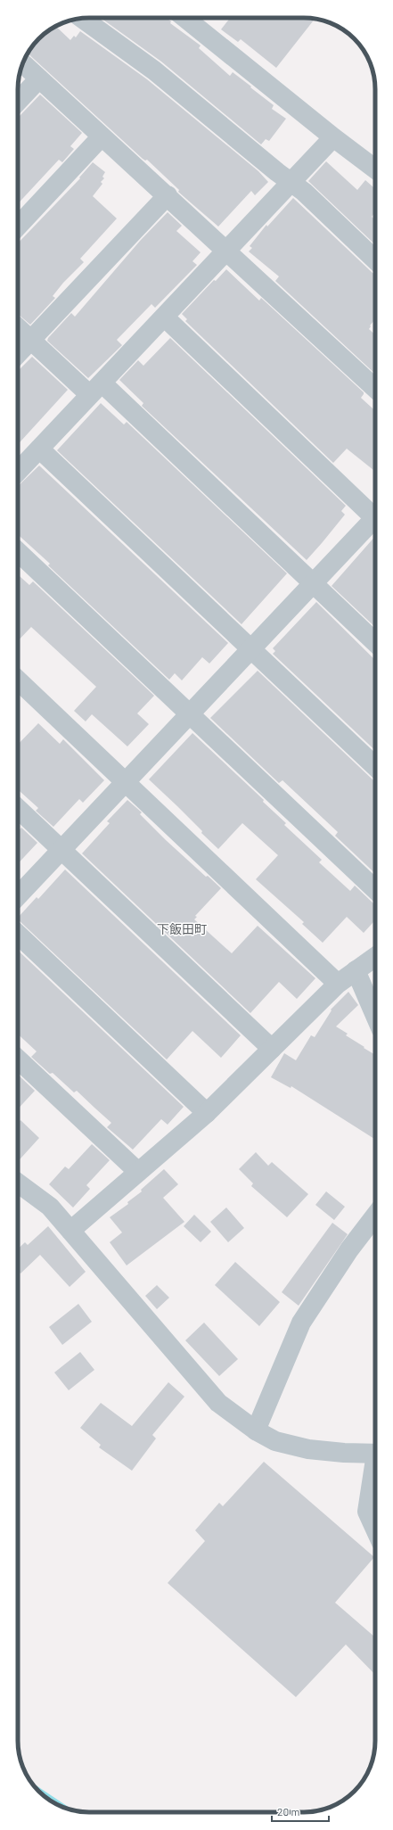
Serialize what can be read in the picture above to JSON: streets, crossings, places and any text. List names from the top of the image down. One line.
{"districts":["下飯田町"],"scale_bar":"20 m"}
